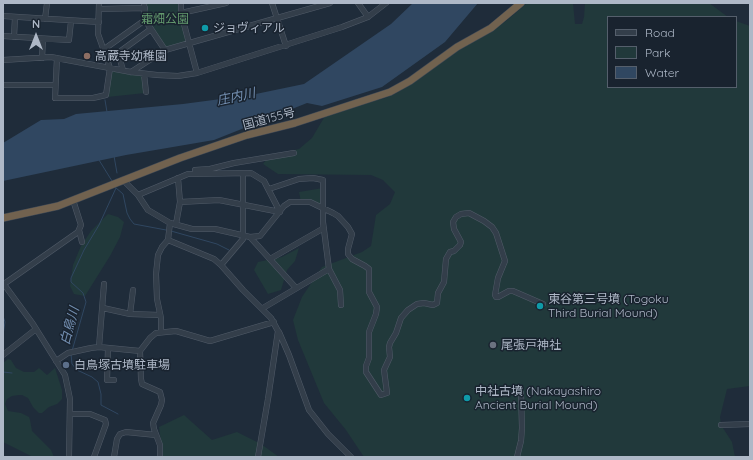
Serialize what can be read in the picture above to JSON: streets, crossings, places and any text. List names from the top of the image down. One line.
{"streets":{"highway":["国道155号"]},"water":["庄内川","白鳥川"],"parks":["霜畑公園"],"places":["ジョヴィアル","高蔵寺幼稚園","東谷第三号墳 (Togoku Third Burial Mound)","尾張戸神社","白鳥塚古墳駐車場","中社古墳 (Nakayashiro Ancient Burial Mound)"],"legend":["Road","Park","Water"],"north":"top"}
